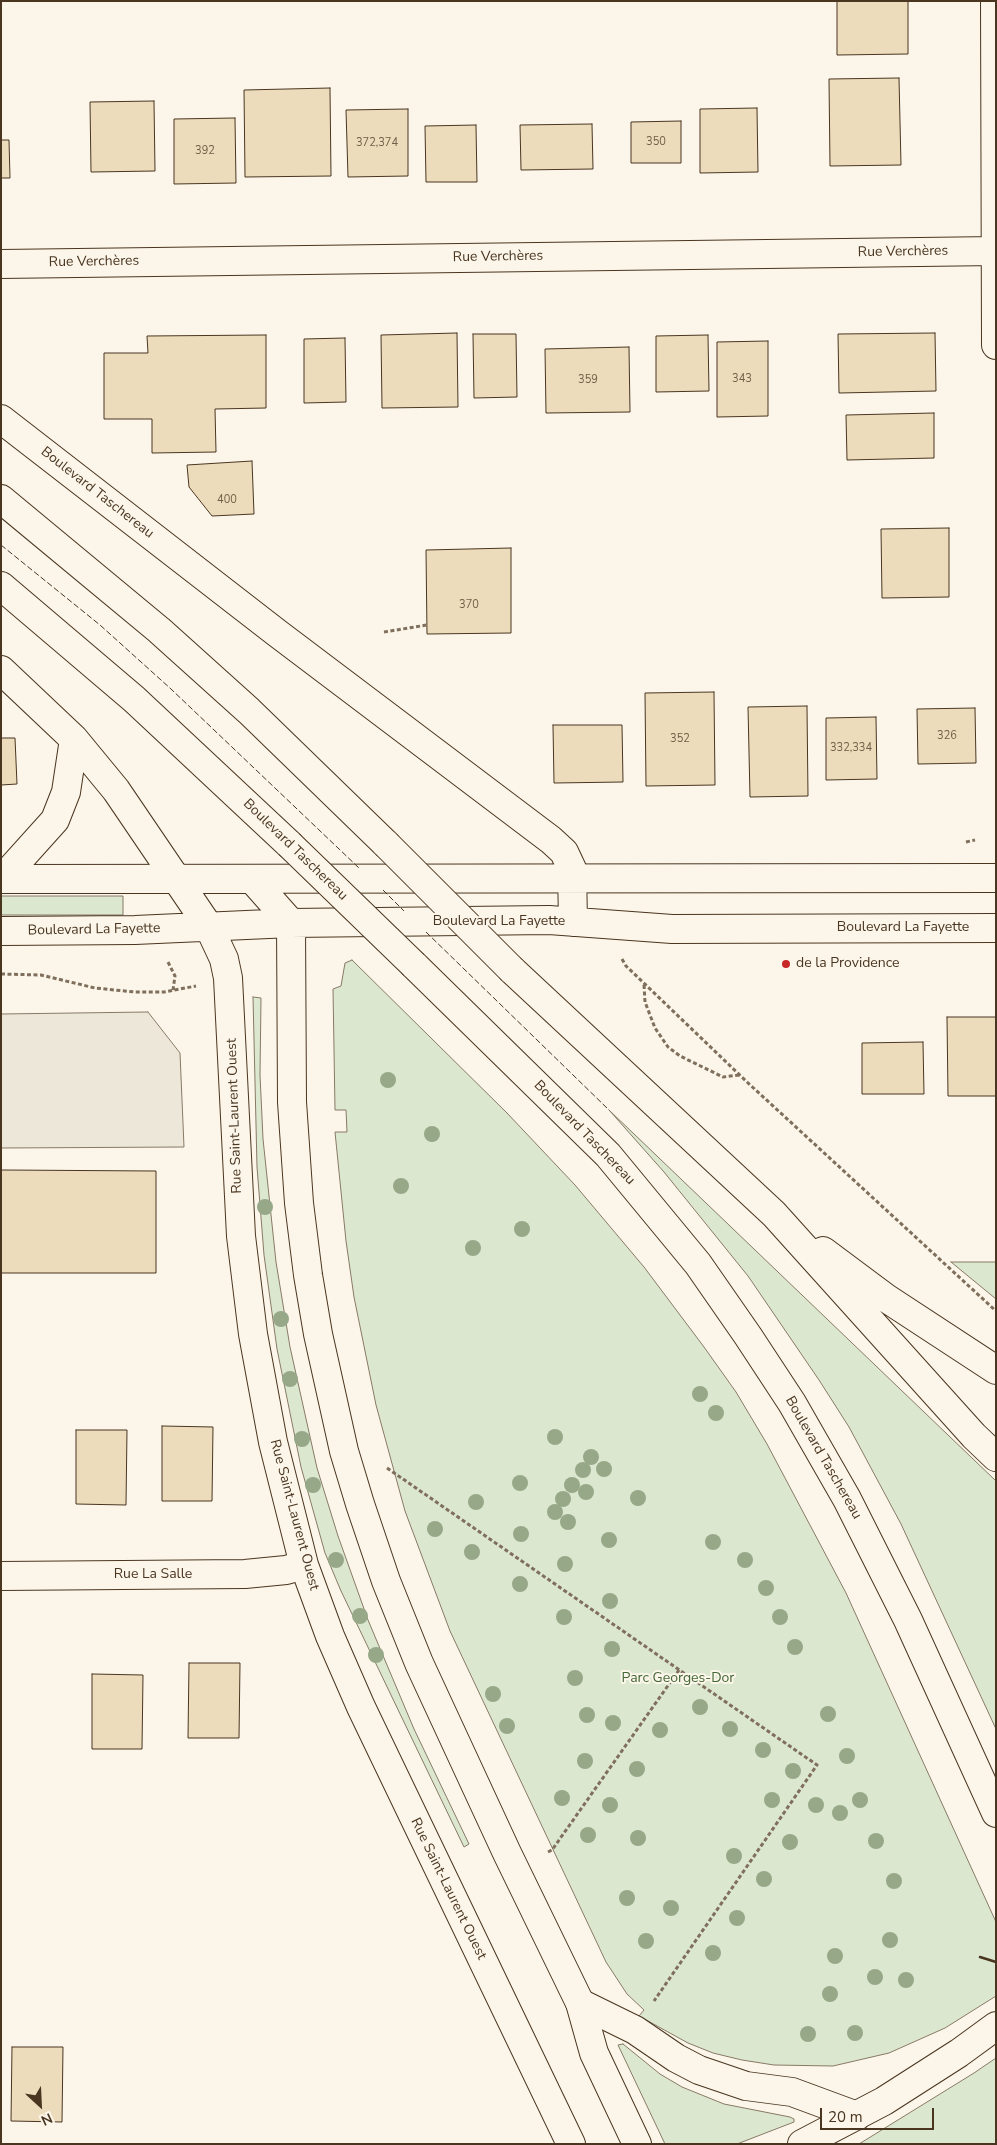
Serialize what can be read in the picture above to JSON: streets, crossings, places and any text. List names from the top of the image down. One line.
{"streets":{"main road":["Rue Verchères","Boulevard Taschereau","Boulevard La Fayette","Rue Saint-Laurent Ouest","Rue La Salle"]},"crossings":[["Boulevard Taschereau","Boulevard La Fayette"],["Boulevard La Fayette","Rue Saint-Laurent Ouest"],["Rue Saint-Laurent Ouest","Rue La Salle"]],"parks":["Parc Georges-Dor"],"places":["de la Providence"],"house_numbers":["350","372,374","392","343","359","400","370","326","352","332,334"],"scale_bar":"20 m","north":"bottom right"}
